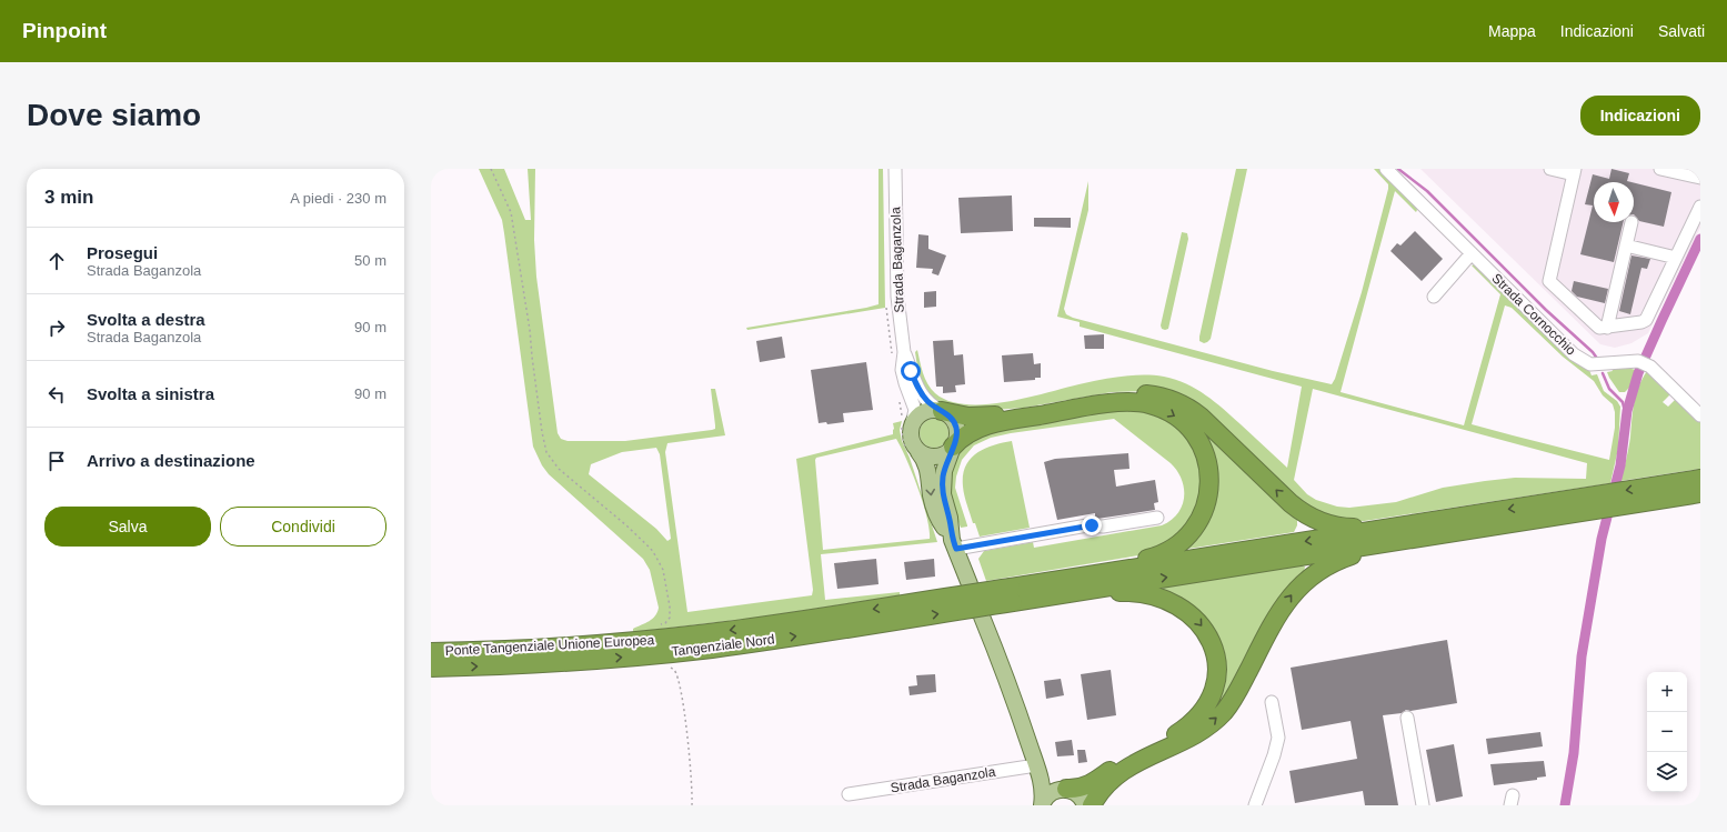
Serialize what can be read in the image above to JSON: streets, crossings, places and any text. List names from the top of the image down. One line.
{"streets":{"highway":["Ponte Tangenziale Unione Europea","Tangenziale Nord"],"main road":["Strada Baganzola"],"street":["Strada Cornocchio"]},"crossings":[["Ponte Tangenziale Unione Europea","Tangenziale Nord"]],"one_way":["Ponte Tangenziale Unione Europea","Tangenziale Nord"],"north":"bottom","page":{"header":"Pinpoint","nav":["Mappa","Indicazioni","Salvati"],"buttons":["Indicazioni",["Salva","Condividi"]],"title":"Dove siamo","heading":["3 min","A piedi · 230 m"],"list":[["Prosegui","Strada Baganzola","50 m"],["Svolta a destra","Strada Baganzola","90 m"],["Svolta a sinistra","90 m"],"Arrivo a destinazione"],"map_buttons":["+","−"]}}
